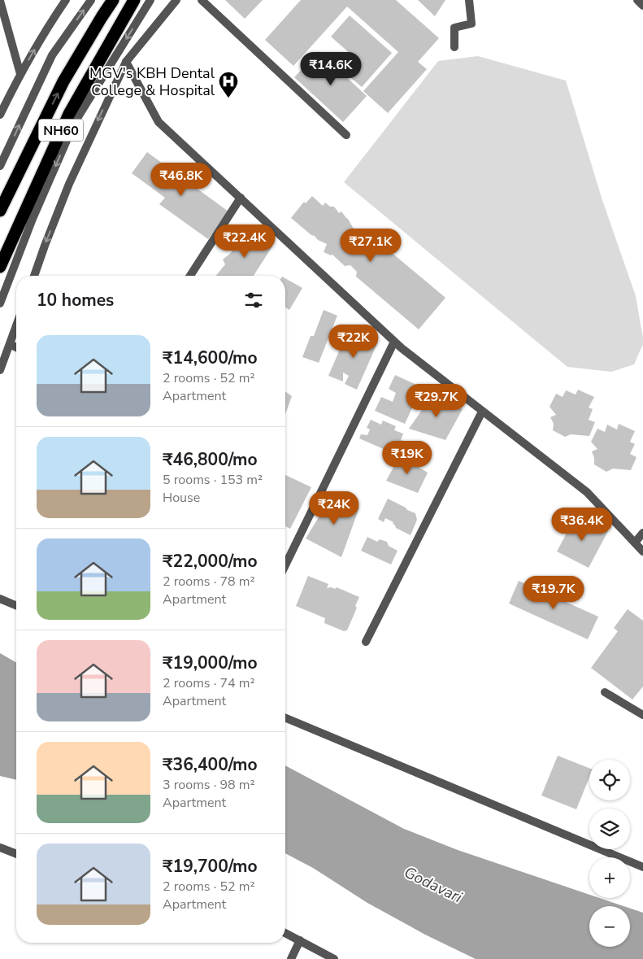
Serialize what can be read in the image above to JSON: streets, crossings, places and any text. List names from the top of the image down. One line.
{"streets":{"highway":["NH60"]},"water":["Godavari"],"places":{"hospital":["MGV's KBH Dental College & Hospital"]},"page":{"price":["₹14.6K","₹46.8K","₹22.4K","₹27.1K","₹22K","₹29.7K","₹19K","₹24K","₹36.4K","₹19.7K"],"heading":"10 homes","list":[{"name":"₹14,600/mo","note":"2 rooms · 52 m² · Apartment"},{"name":"₹46,800/mo","note":"5 rooms · 153 m² · House"},{"name":"₹22,000/mo","note":"2 rooms · 78 m² · Apartment"},{"name":"₹19,000/mo","note":"2 rooms · 74 m² · Apartment"},{"name":"₹36,400/mo","note":"3 rooms · 98 m² · Apartment"},{"name":"₹19,700/mo","note":"2 rooms · 52 m² · Apartment"}],"map_buttons":["+","−"]}}
